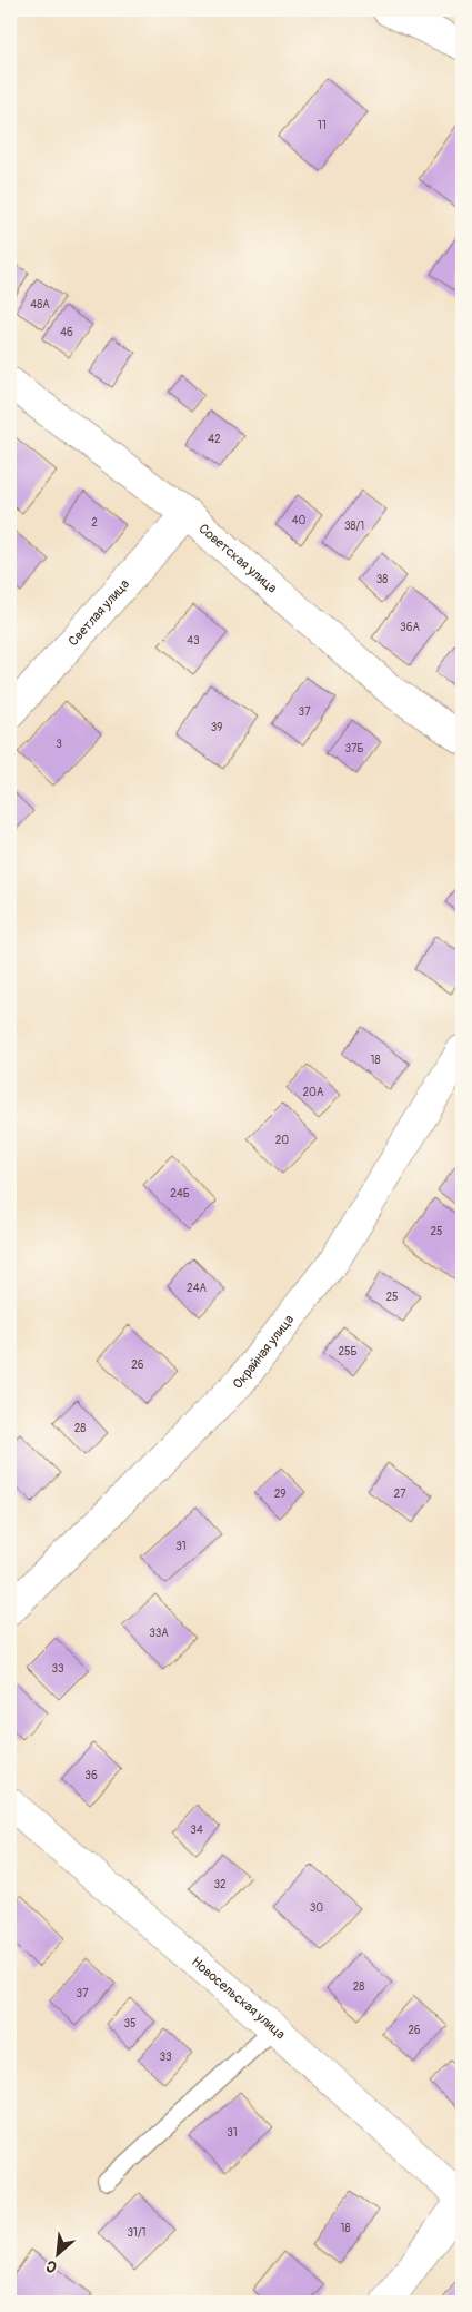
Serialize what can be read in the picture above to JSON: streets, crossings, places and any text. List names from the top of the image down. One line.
{"streets":{"street":["Советская улица","Светлая улица","Окрайная улица","Новосельская улица"]},"crossings":[["Советская улица","Светлая улица"]],"house_numbers":["11","48А","46","42","40","2","38/1","38","36А","43","37","39","3","37Б","18","20А","20","24Б","25","24А","25","25Б","26","28","29","27","31","33А","33","36","34","32","30","28","37","35","26","33","31","18","31/1"],"north":"bottom left"}
